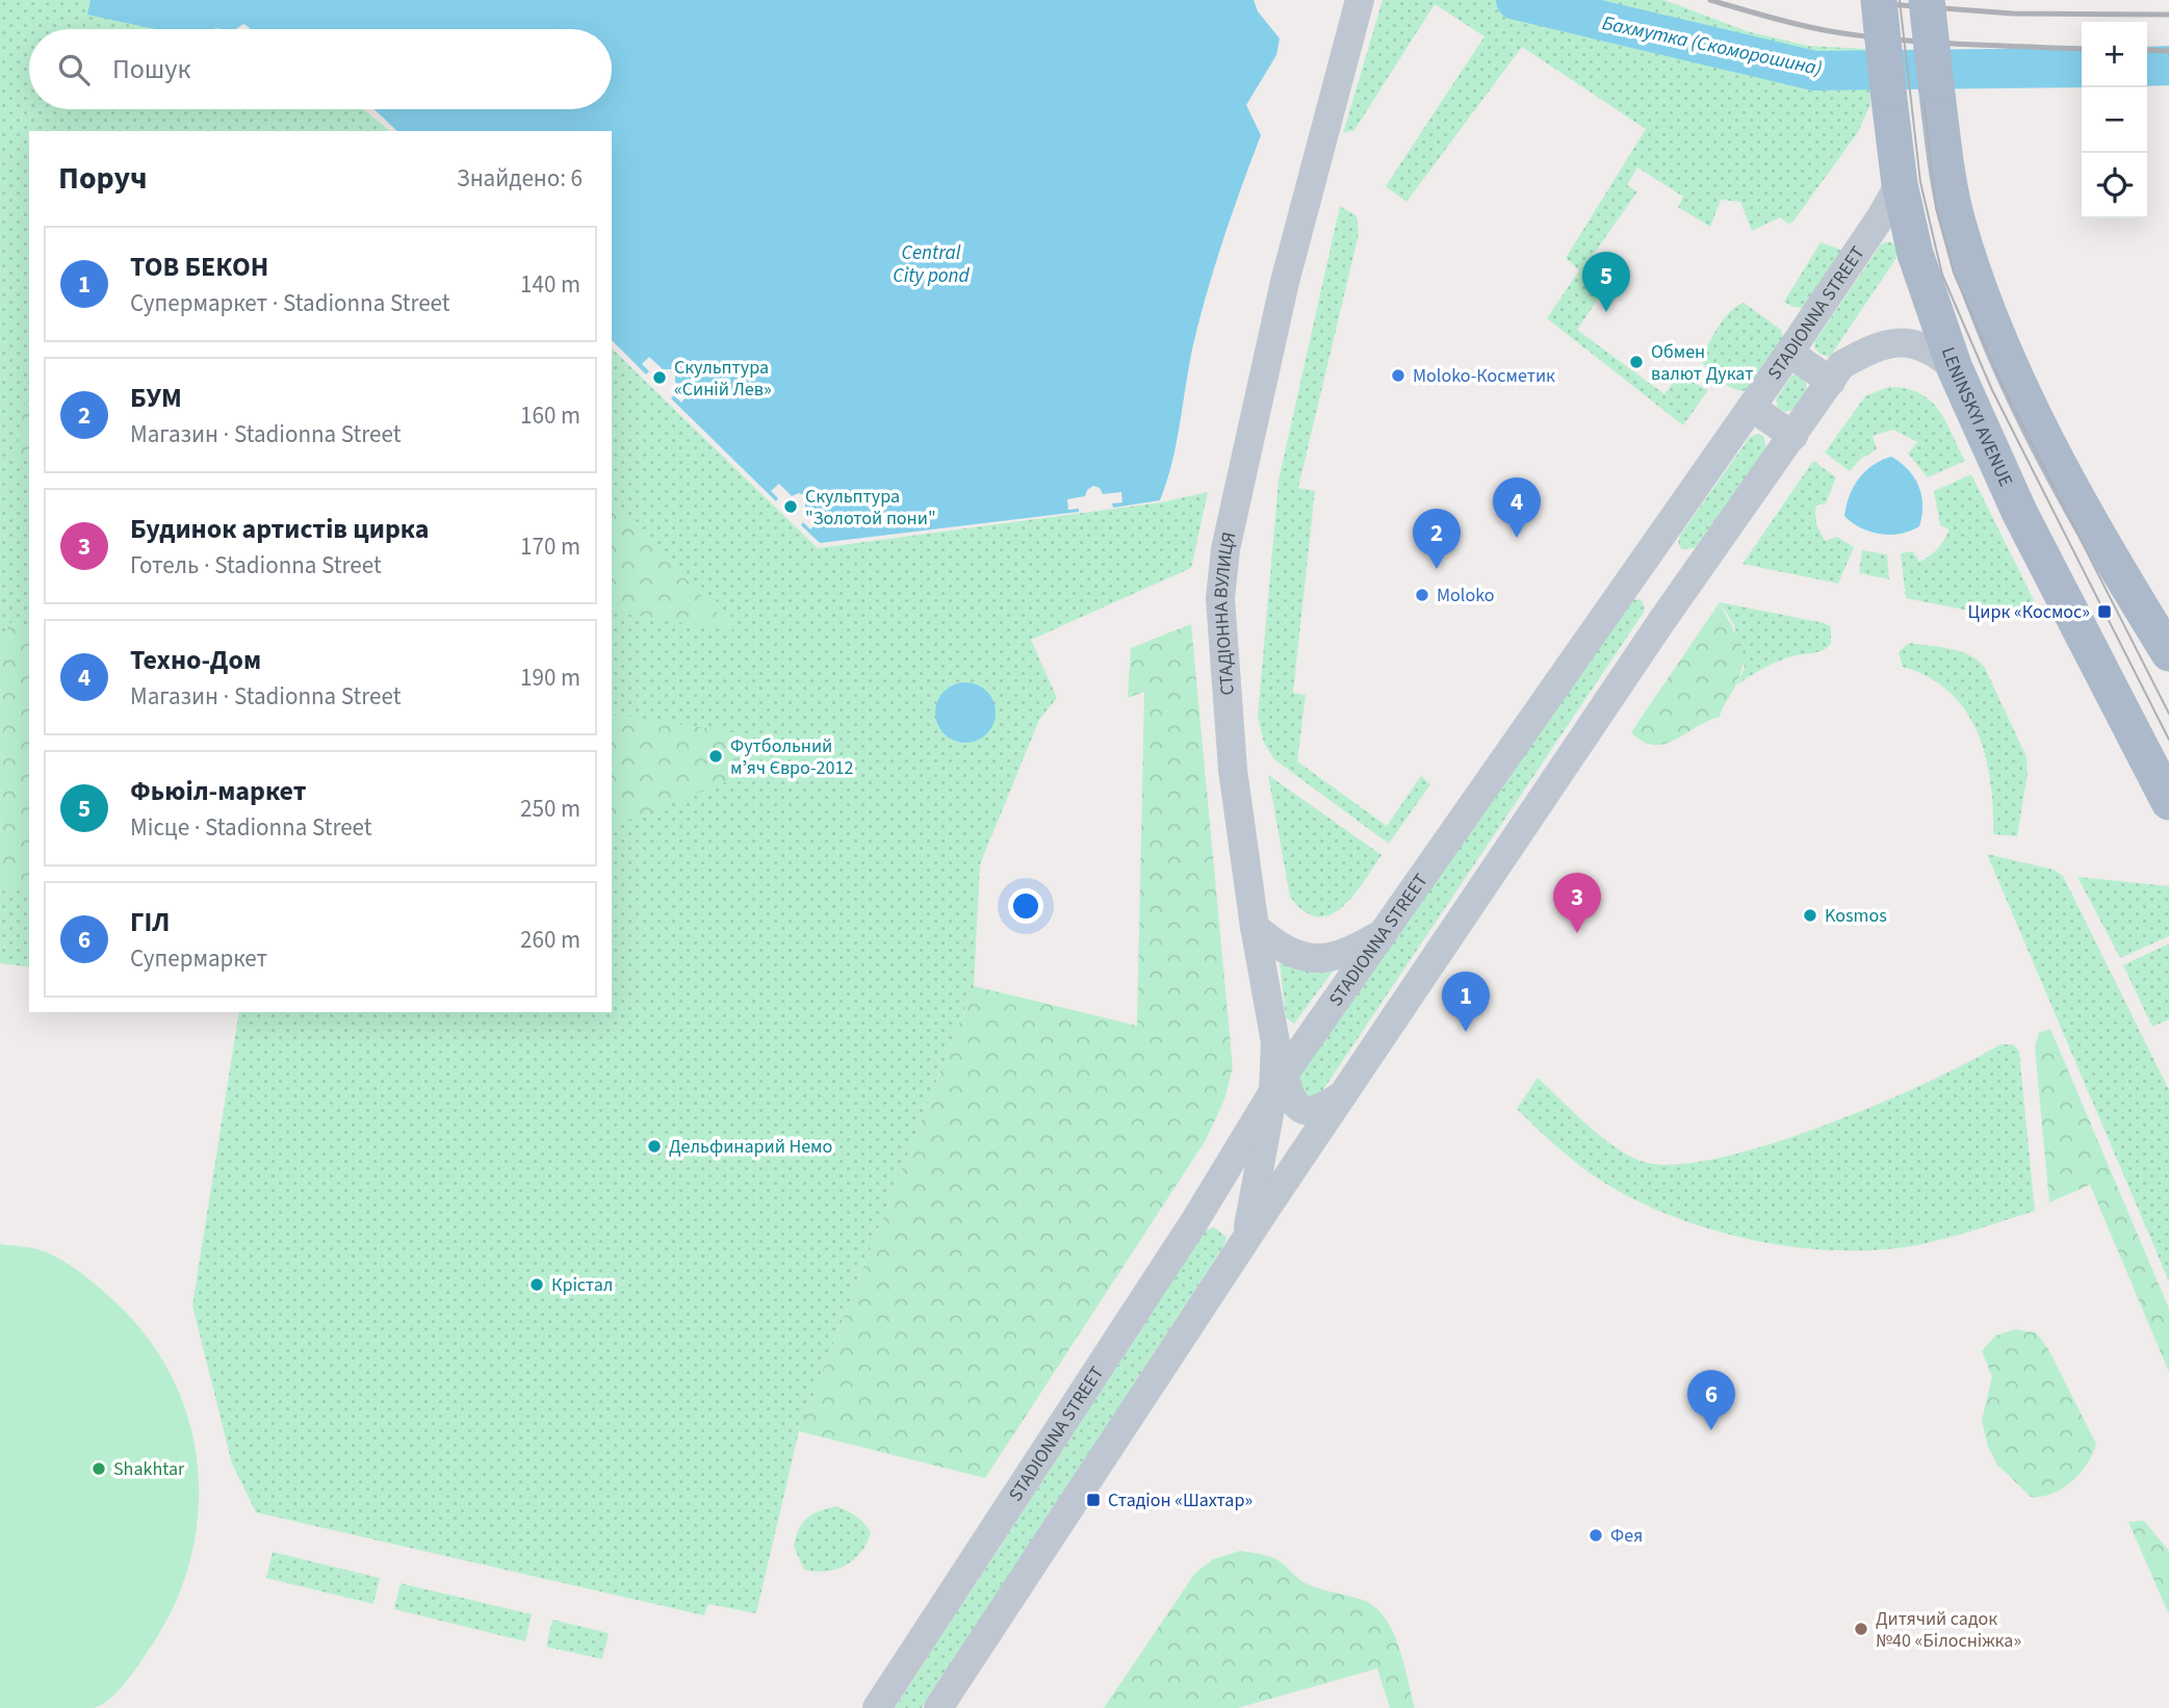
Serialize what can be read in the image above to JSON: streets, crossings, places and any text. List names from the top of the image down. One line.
{"streets":{"main road":["LENINSKYI AVENUE"],"street":["STADIONNA STREET","СТАДІОННА ВУЛИЦЯ"]},"crossings":[["STADIONNA STREET","LENINSKYI AVENUE"],["STADIONNA STREET","СТАДІОННА ВУЛИЦЯ"]],"water":["Бахмутка (Скоморошина)","Central City pond"],"places":{"other":["Обмен валют Дукат","Moloko-Косметик","Скульптура «Синій Лев»","Скульптура \"Золотой пони\"","Moloko","Футбольний мʼяч Євро-2012","Kosmos","Дельфинарий Немо","Крістал","Shakhtar","Фея","Дитячий садок №40 «Білосніжка»"],"transit":["Цирк «Космос»","Стадіон «Шахтар»"]},"page":{"map_buttons":["+","−"],"search":"Пошук","heading":["Поруч","Знайдено: 6"],"list":[{"mark":"1","name":"ТОВ БЕКОН","note":"Супермаркет · Stadionna Street","value":"140 m"},{"mark":"2","name":"БУМ","note":"Магазин · Stadionna Street","value":"160 m"},{"mark":"3","name":"Будинок артистів цирка","note":"Готель · Stadionna Street","value":"170 m"},{"mark":"4","name":"Техно-Дом","note":"Магазин · Stadionna Street","value":"190 m"},{"mark":"5","name":"Фьюіл-маркет","note":"Місце · Stadionna Street","value":"250 m"},{"mark":"6","name":"ГІЛ","note":"Супермаркет","value":"260 m"}],"pins":["5","4","2","3","1","6"]}}
